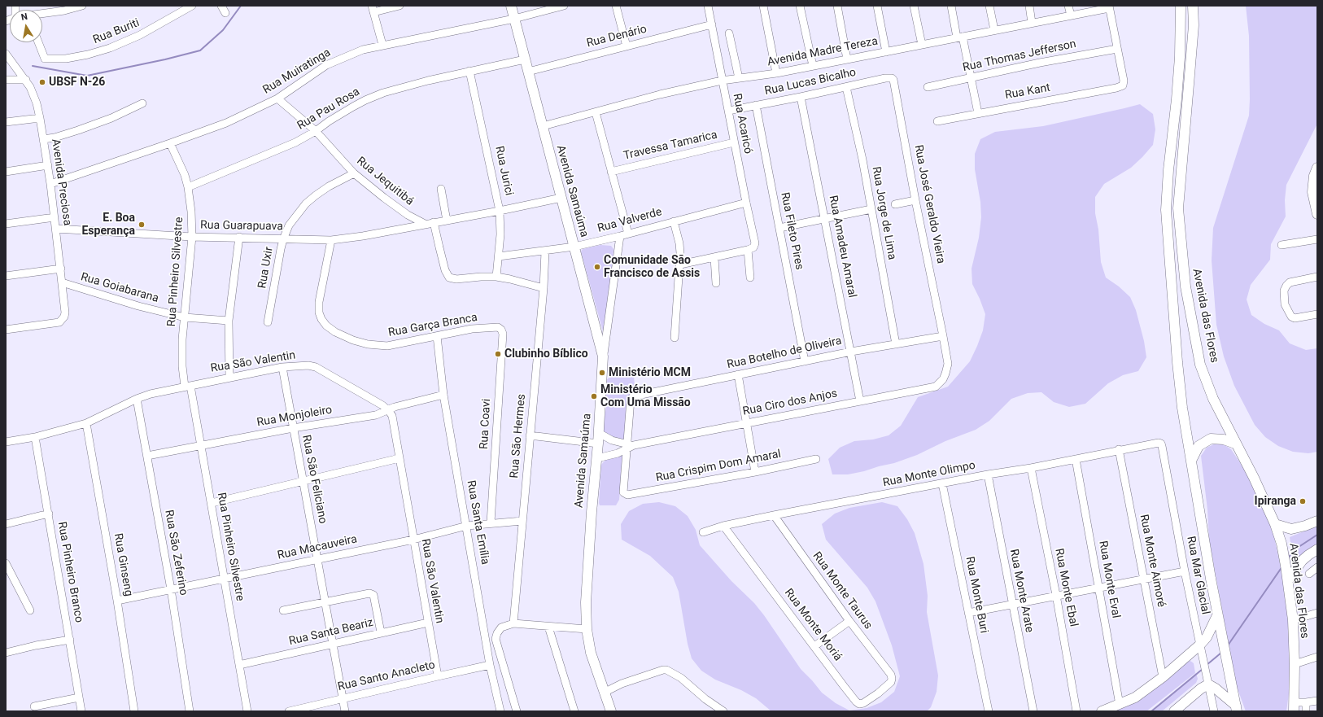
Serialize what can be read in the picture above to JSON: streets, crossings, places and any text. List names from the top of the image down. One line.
{"streets":{"main road":["Avenida Samaúma","Avenida das Flores"],"street":["Rua Buriti","Rua Denário","Avenida Madre Tereza","Rua Thomas Jefferson","Rua Muiratinga","Rua Lucas Bicalho","Rua Kant","Rua Pau Rosa","Rua Acaricó","Travessa Tamarica","Rua Jurici","Rua Jequitibá","Avenida Preciosa","Rua José Geraldo Vieira","Rua Jorge de Lima","Rua Valverde","Rua Guarapuava","Rua Fileto Pires","Rua Amadeu Amaral","Rua Uxir","Rua Pinheiro Silvestre","Rua Goiabarana","Rua Garça Branca","Rua Botelho de Oliveira","Rua São Valentin","Rua Ciro dos Anjos","Rua Monjoleiro","Rua Coavi","Rua São Hermes","Rua Crispim Dom Amaral","Rua Monte Olimpo","Rua São Feliciano","Rua Santa Emília","Rua Macauveira","Rua São Zeferino","Rua Monte Aimoré","Rua Ginseng","Rua Pinheiro Branco","Rua Mar Glacial","Rua Monte Eval","Rua Monte Ebal","Rua Monte Taurus","Rua Monte Arate","Rua Monte Buri","Rua Monte Moriá","Rua Santa Beariz","Rua Santo Anacleto"]},"crossings":[["Rua Denário","Rua Acaricó"],["Rua Denário","Avenida Samaúma"],["Avenida Madre Tereza","Rua Acaricó"],["Avenida Madre Tereza","Avenida Samaúma"],["Rua Thomas Jefferson","Rua Kant"],["Rua Muiratinga","Rua Jequitibá"],["Rua Muiratinga","Avenida Preciosa"],["Rua Muiratinga","Avenida Samaúma"],["Rua Muiratinga","Rua Pinheiro Silvestre"],["Rua Lucas Bicalho","Rua José Geraldo Vieira"],["Rua Lucas Bicalho","Rua Jorge de Lima"],["Rua Lucas Bicalho","Rua Fileto Pires"],["Rua Lucas Bicalho","Rua Amadeu Amaral"],["Rua Pau Rosa","Rua Jurici"],["Rua Pau Rosa","Rua Jequitibá"],["Rua Pau Rosa","Avenida Samaúma"],["Rua Pau Rosa","Rua Pinheiro Silvestre"],["Rua Acaricó","Travessa Tamarica"],["Rua Acaricó","Rua Valverde"],["Rua Jurici","Rua Valverde"],["Rua Jurici","Rua Guarapuava"],["Rua Jequitibá","Rua Guarapuava"],["Rua Jequitibá","Rua Uxir"],["Avenida Preciosa","Rua Guarapuava"],["Avenida Preciosa","Rua Goiabarana"],["Avenida Samaúma","Rua Valverde"],["Avenida Samaúma","Rua Guarapuava"],["Avenida Samaúma","Rua Ciro dos Anjos"],["Rua José Geraldo Vieira","Rua Botelho de Oliveira"],["Rua José Geraldo Vieira","Rua Ciro dos Anjos"],["Rua Jorge de Lima","Rua Botelho de Oliveira"],["Rua Valverde","Rua São Hermes"],["Rua Guarapuava","Rua Uxir"],["Rua Guarapuava","Rua Pinheiro Silvestre"],["Rua Guarapuava","Rua Garça Branca"],["Rua Fileto Pires","Rua Botelho de Oliveira"],["Rua Amadeu Amaral","Rua Botelho de Oliveira"],["Rua Amadeu Amaral","Rua Ciro dos Anjos"],["Rua Pinheiro Silvestre","Rua Goiabarana"],["Rua Pinheiro Silvestre","Rua São Valentin"],["Rua Pinheiro Silvestre","Rua Monjoleiro"],["Rua Pinheiro Silvestre","Rua Macauveira"],["Rua Pinheiro Silvestre","Rua Santa Beariz"],["Rua Garça Branca","Rua Coavi"],["Rua Garça Branca","Rua Santa Emília"],["Rua Botelho de Oliveira","Rua Ciro dos Anjos"],["Rua Botelho de Oliveira","Rua Crispim Dom Amaral"],["Rua São Valentin","Rua Monjoleiro"],["Rua São Valentin","Rua São Feliciano"],["Rua São Valentin","Rua Macauveira"],["Rua São Valentin","Rua São Zeferino"],["Rua São Valentin","Rua Ginseng"],["Rua São Valentin","Rua Pinheiro Branco"],["Rua São Valentin","Rua Santa Beariz"],["Rua São Valentin","Rua Santo Anacleto"],["Rua Ciro dos Anjos","Rua Crispim Dom Amaral"],["Rua Monjoleiro","Rua São Feliciano"],["Rua Monjoleiro","Rua Santa Emília"],["Rua Monjoleiro","Rua São Zeferino"],["Rua Coavi","Rua Macauveira"],["Rua São Hermes","Rua Macauveira"],["Rua Monte Olimpo","Rua Monte Aimoré"],["Rua Monte Olimpo","Rua Mar Glacial"],["Rua Monte Olimpo","Rua Monte Eval"],["Rua Monte Olimpo","Rua Monte Ebal"],["Rua Monte Olimpo","Rua Monte Taurus"],["Rua Monte Olimpo","Rua Monte Arate"],["Rua Monte Olimpo","Rua Monte Buri"],["Rua Monte Olimpo","Rua Monte Moriá"],["Rua São Feliciano","Rua Macauveira"],["Rua São Feliciano","Rua Santa Beariz"],["Rua São Feliciano","Rua Santo Anacleto"],["Rua Santa Emília","Rua Macauveira"],["Rua Santa Emília","Rua Santo Anacleto"],["Rua Macauveira","Rua São Zeferino"],["Rua Macauveira","Rua Ginseng"],["Rua Monte Taurus","Rua Monte Moriá"]],"places":["UBSF N-26","E. Boa Esperança","Comunidade São Francisco de Assis","Clubinho Bíblico","Ministério MCM","Ministério Com Uma Missão","Ipiranga"],"north":"top"}
